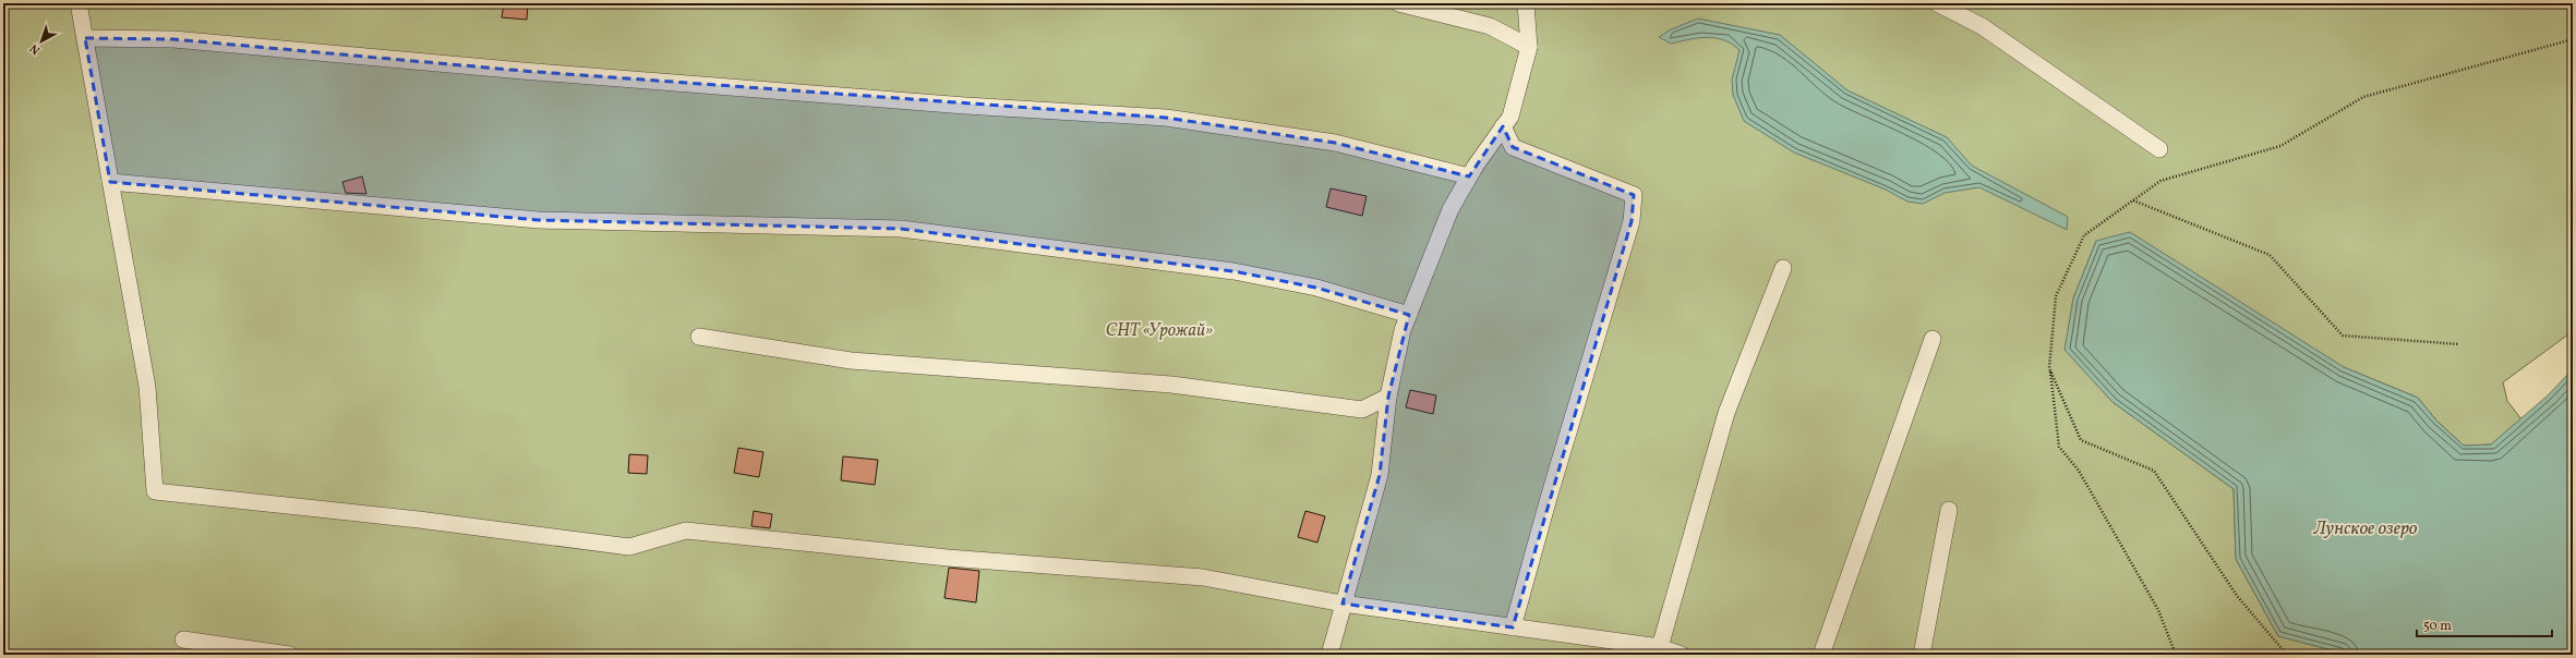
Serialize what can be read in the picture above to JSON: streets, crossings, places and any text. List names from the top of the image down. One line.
{"water":["Лунское озеро"],"parks":["СНТ «Урожай»"],"scale_bar":"50 m","north":"bottom left"}
